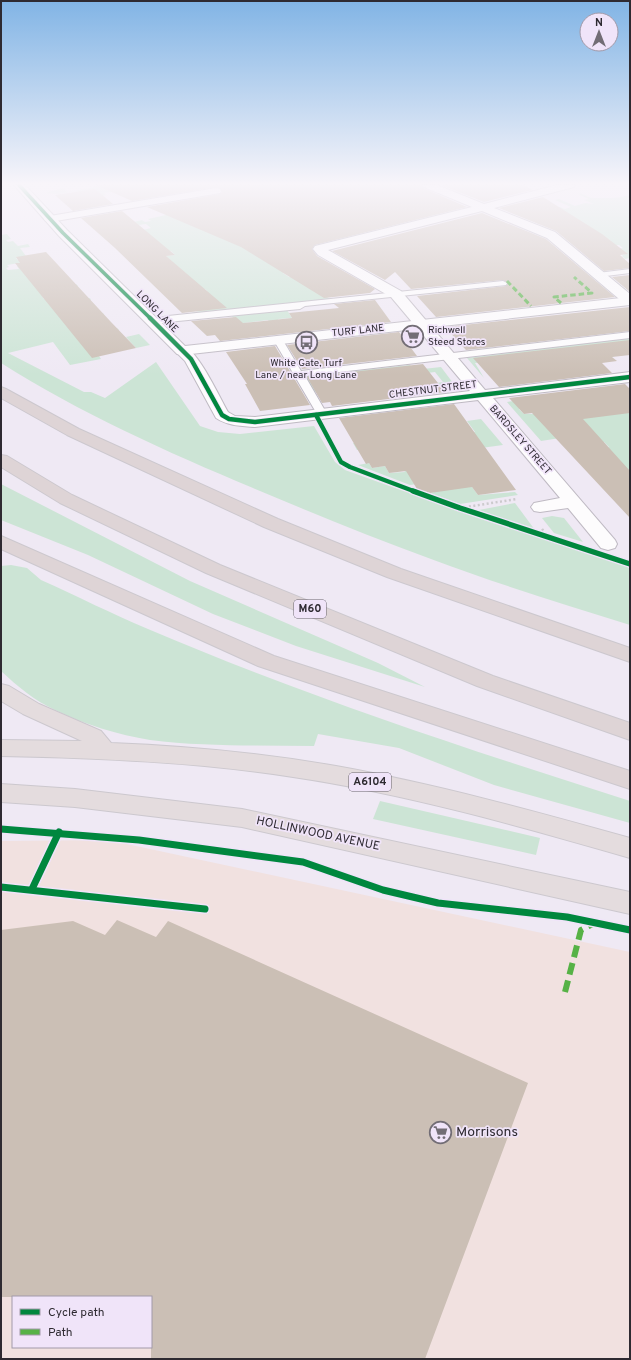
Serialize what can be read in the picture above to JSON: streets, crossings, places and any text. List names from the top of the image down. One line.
{"streets":{"highway":["M60","A6104","HOLLINWOOD AVENUE"],"street":["LONG LANE","TURF LANE","CHESTNUT STREET","BARDSLEY STREET"]},"crossings":[["LONG LANE","TURF LANE"],["LONG LANE","CHESTNUT STREET"],["TURF LANE","BARDSLEY STREET"],["CHESTNUT STREET","BARDSLEY STREET"]],"places":{"supermarket":["Richwell Steed Stores","Morrisons"],"bus stop":["White Gate, Turf Lane / near Long Lane"]},"legend":["Cycle path","Path"],"north":"top"}
